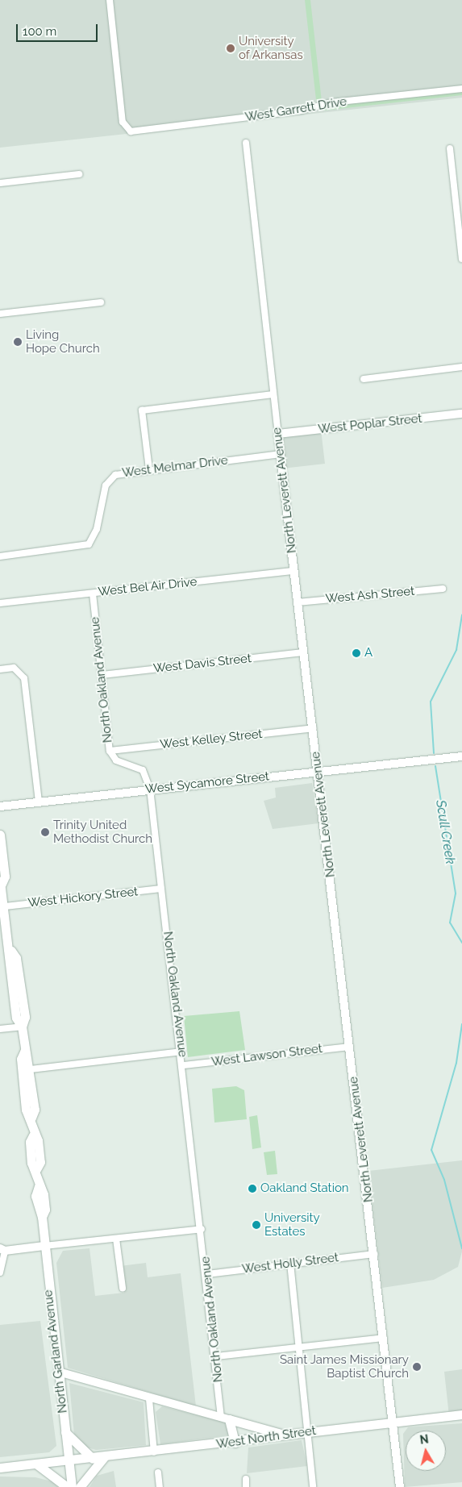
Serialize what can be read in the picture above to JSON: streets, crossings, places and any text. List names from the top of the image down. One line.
{"streets":{"main road":["North Garland Avenue","West North Street"],"street":["West Garrett Drive","West Poplar Street","West Melmar Drive","North Leverett Avenue","West Bel Air Drive","West Ash Street","West Davis Street","North Oakland Avenue","West Kelley Street","West Sycamore Street","West Hickory Street","West Lawson Street","West Holly Street"]},"crossings":[["West Poplar Street","North Leverett Avenue"],["West Melmar Drive","North Leverett Avenue"],["North Leverett Avenue","West Bel Air Drive"],["North Leverett Avenue","West Ash Street"],["North Leverett Avenue","West Davis Street"],["North Leverett Avenue","West Kelley Street"],["North Leverett Avenue","West Sycamore Street"],["North Leverett Avenue","West Lawson Street"],["North Leverett Avenue","West Holly Street"],["North Leverett Avenue","West North Street"],["West Bel Air Drive","North Oakland Avenue"],["West Davis Street","North Oakland Avenue"],["North Oakland Avenue","West Kelley Street"],["North Oakland Avenue","West Sycamore Street"],["North Oakland Avenue","West Hickory Street"],["North Oakland Avenue","West Lawson Street"],["North Oakland Avenue","West Holly Street"],["West Hickory Street","North Garland Avenue"],["North Garland Avenue","West North Street"]],"water":["Scull Creek"],"places":["University of Arkansas","Living Hope Church","A","Trinity United Methodist Church","Oakland Station","University Estates","Saint James Missionary Baptist Church"],"scale_bar":"100 m","north":"top"}
